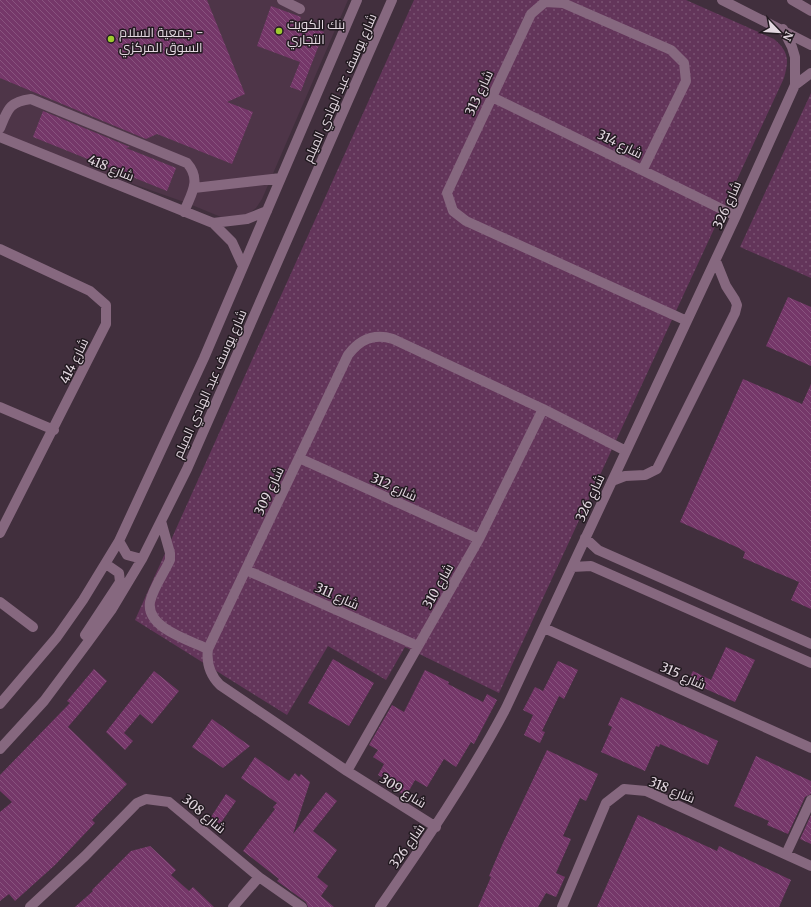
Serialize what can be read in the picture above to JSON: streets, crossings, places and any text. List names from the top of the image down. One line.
{"streets":{"street":["شارع يوسف عبد الهادي الميلم","شارع 313","شارع 314","شارع 418","شارع 326","شارع 414","شارع 312","شارع 309","شارع 310","شارع 311","شارع 315","شارع 318","شارع 308"]},"crossings":[["شارع يوسف عبد الهادي الميلم","شارع 418"],["شارع 313","شارع 314"],["شارع 313","شارع 326"],["شارع 314","شارع 326"],["شارع 326","شارع 309"],["شارع 326","شارع 315"],["شارع 312","شارع 309"],["شارع 312","شارع 310"],["شارع 309","شارع 310"],["شارع 309","شارع 311"],["شارع 310","شارع 311"]],"places":["بنك الكويت التجاري","جمعية السلام - السوق المركزي"],"north":"bottom right"}
